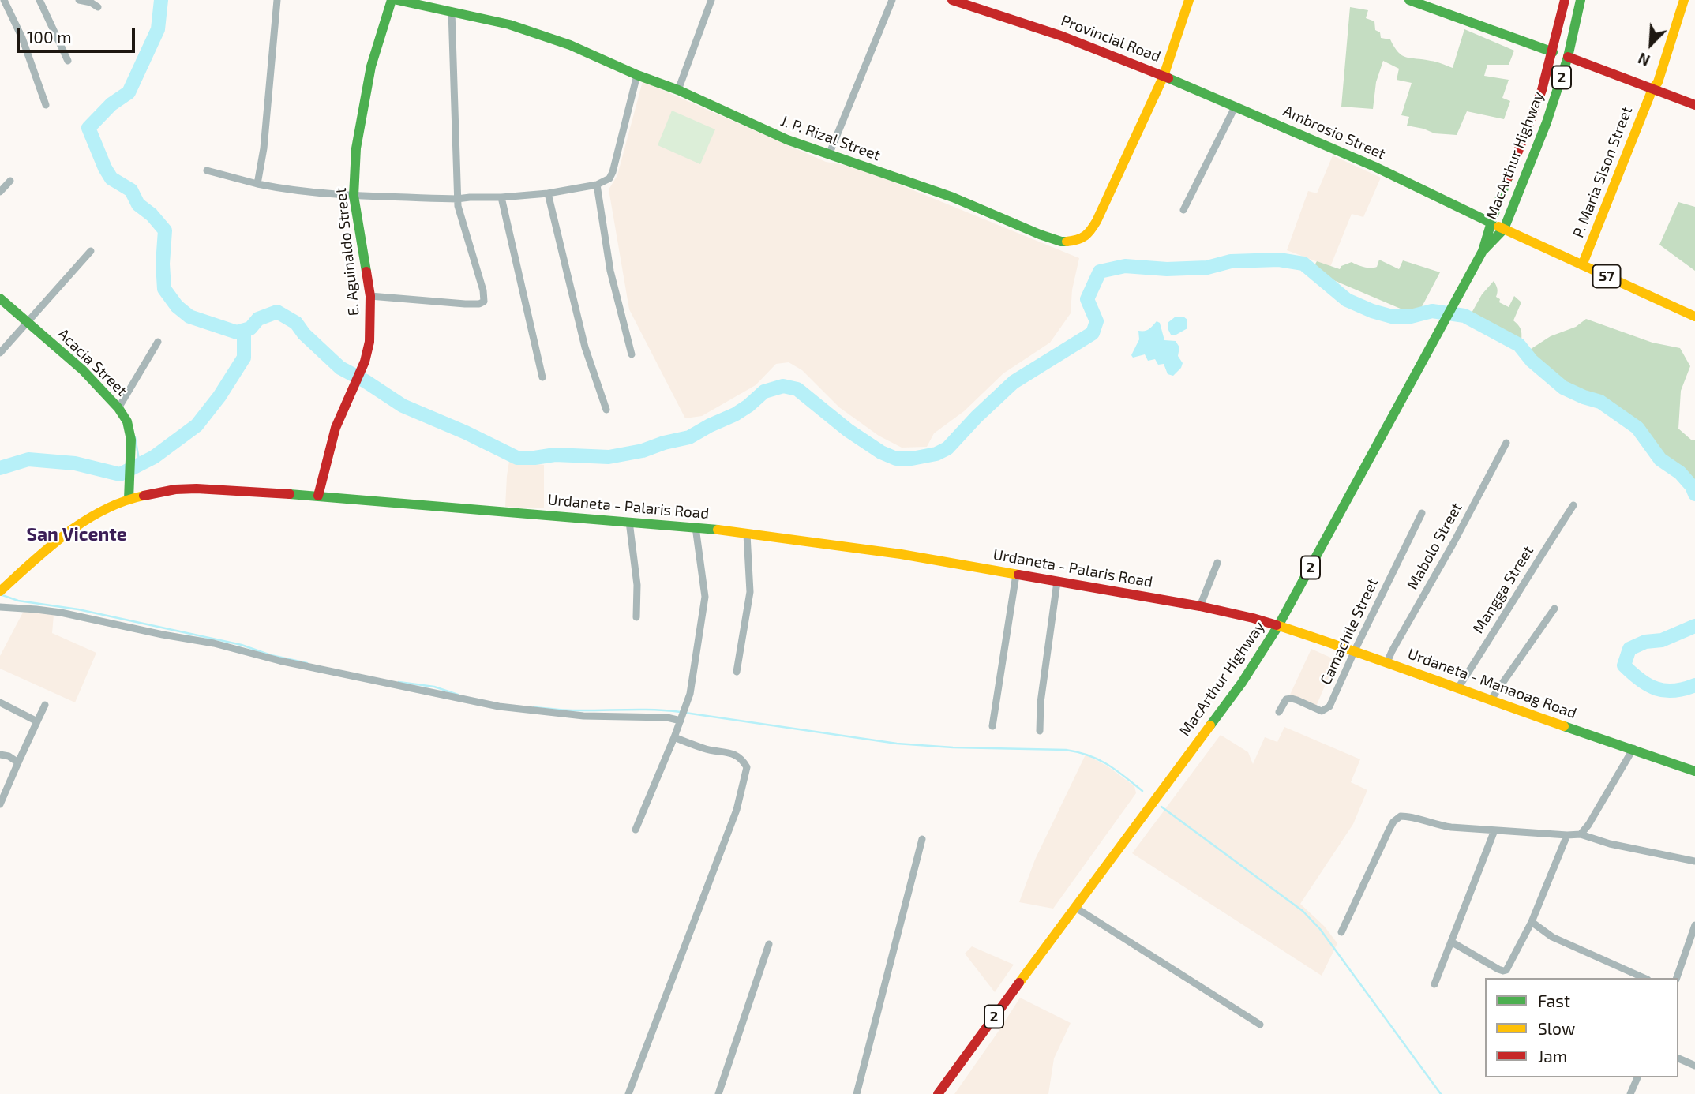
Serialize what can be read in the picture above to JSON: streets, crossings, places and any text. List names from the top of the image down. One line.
{"streets":{"main road":["Provincial Road","2","Ambrosio Street","J. P. Rizal Street","MacArthur Highway","P. Maria Sison Street","E. Aguinaldo Street","57","Acacia Street","Urdaneta - Palaris Road","Urdaneta - Manaoag Road"],"street":["Mabolo Street","Mangga Street","Camachile Street"]},"crossings":[["Provincial Road","Ambrosio Street"],["Provincial Road","J. P. Rizal Street"],["Ambrosio Street","J. P. Rizal Street"],["Ambrosio Street","MacArthur Highway"],["Ambrosio Street","57"],["MacArthur Highway","57"],["MacArthur Highway","Urdaneta - Palaris Road"],["MacArthur Highway","Urdaneta - Manaoag Road"],["P. Maria Sison Street","57"],["E. Aguinaldo Street","Urdaneta - Palaris Road"],["Acacia Street","Urdaneta - Palaris Road"],["Urdaneta - Palaris Road","Urdaneta - Manaoag Road"],["Mabolo Street","Urdaneta - Manaoag Road"],["Mangga Street","Urdaneta - Manaoag Road"],["Camachile Street","Urdaneta - Manaoag Road"]],"districts":["San Vicente"],"legend":["Fast","Slow","Jam"],"scale_bar":"100 m","north":"bottom left"}
